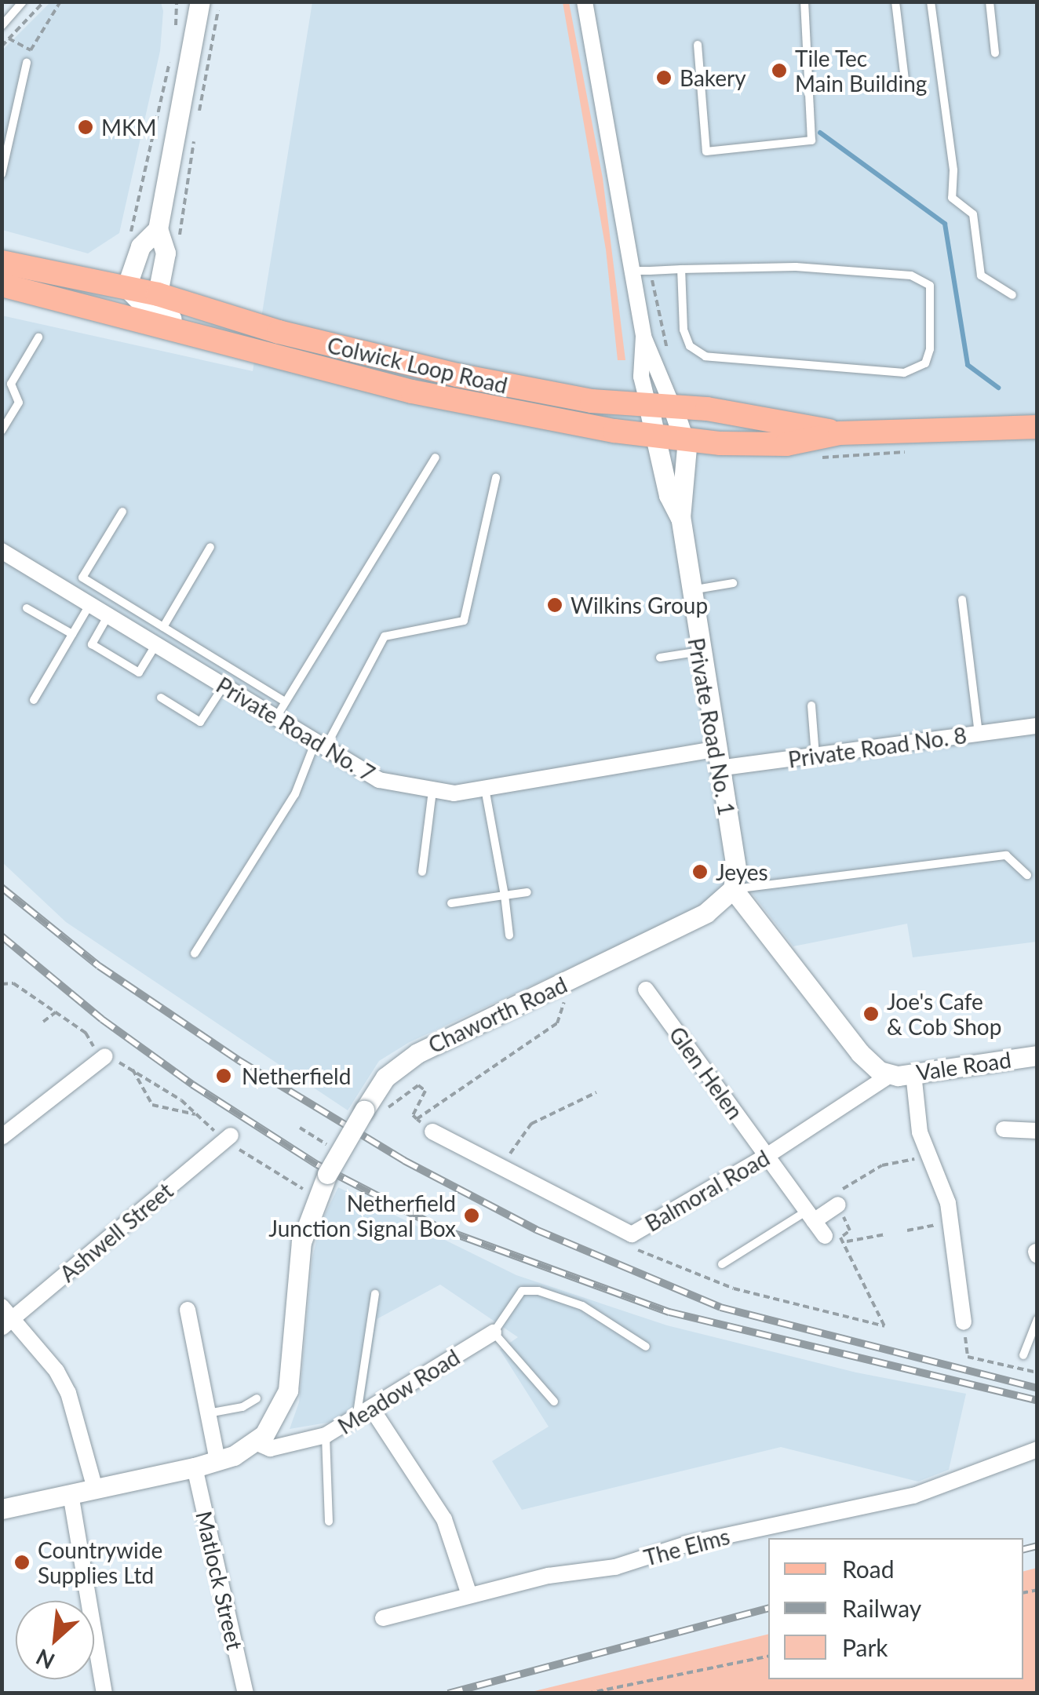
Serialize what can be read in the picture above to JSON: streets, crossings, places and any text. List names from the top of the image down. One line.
{"streets":{"main road":["Colwick Loop Road"],"street":["Private Road No. 1","Private Road No. 7","Private Road No. 8","Chaworth Road","Vale Road","Glen Helen","Balmoral Road","Ashwell Street","Meadow Road","The Elms","Matlock Street"]},"crossings":[["Colwick Loop Road","Private Road No. 1"],["Private Road No. 1","Private Road No. 7"],["Private Road No. 1","Private Road No. 8"],["Private Road No. 1","Chaworth Road"],["Private Road No. 7","Private Road No. 8"],["Chaworth Road","Meadow Road"],["Vale Road","Balmoral Road"],["Glen Helen","Balmoral Road"],["Meadow Road","Matlock Street"]],"places":["Tile Tec Main Building","Bakery","MKM","Wilkins Group","Jeyes","Joe's Cafe & Cob Shop","Netherfield","Netherfield Junction Signal Box","Countrywide Supplies Ltd"],"legend":["Road","Railway","Park"],"north":"bottom left"}
